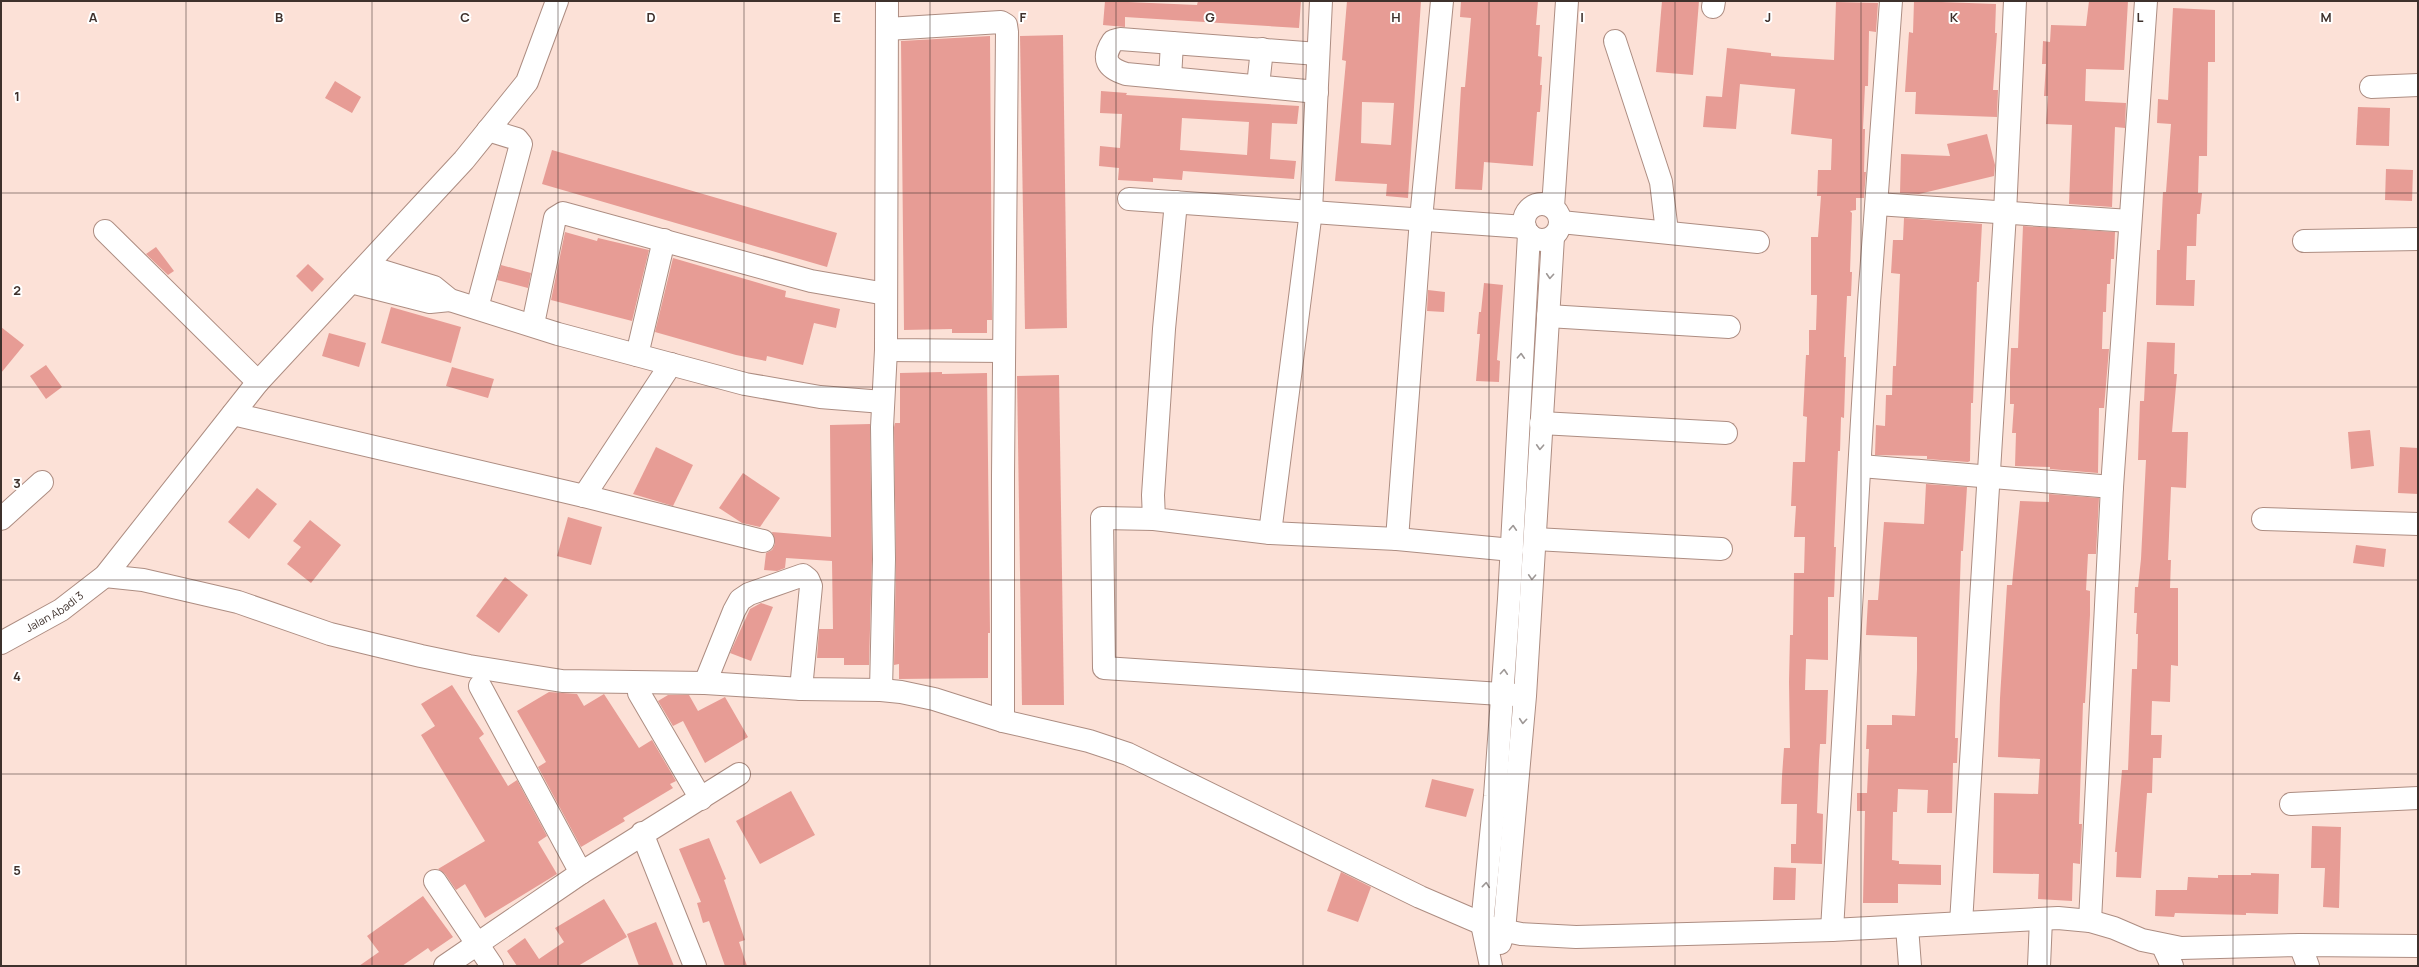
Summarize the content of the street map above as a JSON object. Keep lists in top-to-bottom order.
{
  "streets": {
    "street": ["Jalan Abadi 3"]
  },
  "grid": {
    "columns": [
      "A",
      "B",
      "C",
      "D",
      "E",
      "F",
      "G",
      "H",
      "I",
      "J",
      "K",
      "L",
      "M"
    ],
    "rows": [
      "1",
      "2",
      "3",
      "4",
      "5"
    ]
  }
}
